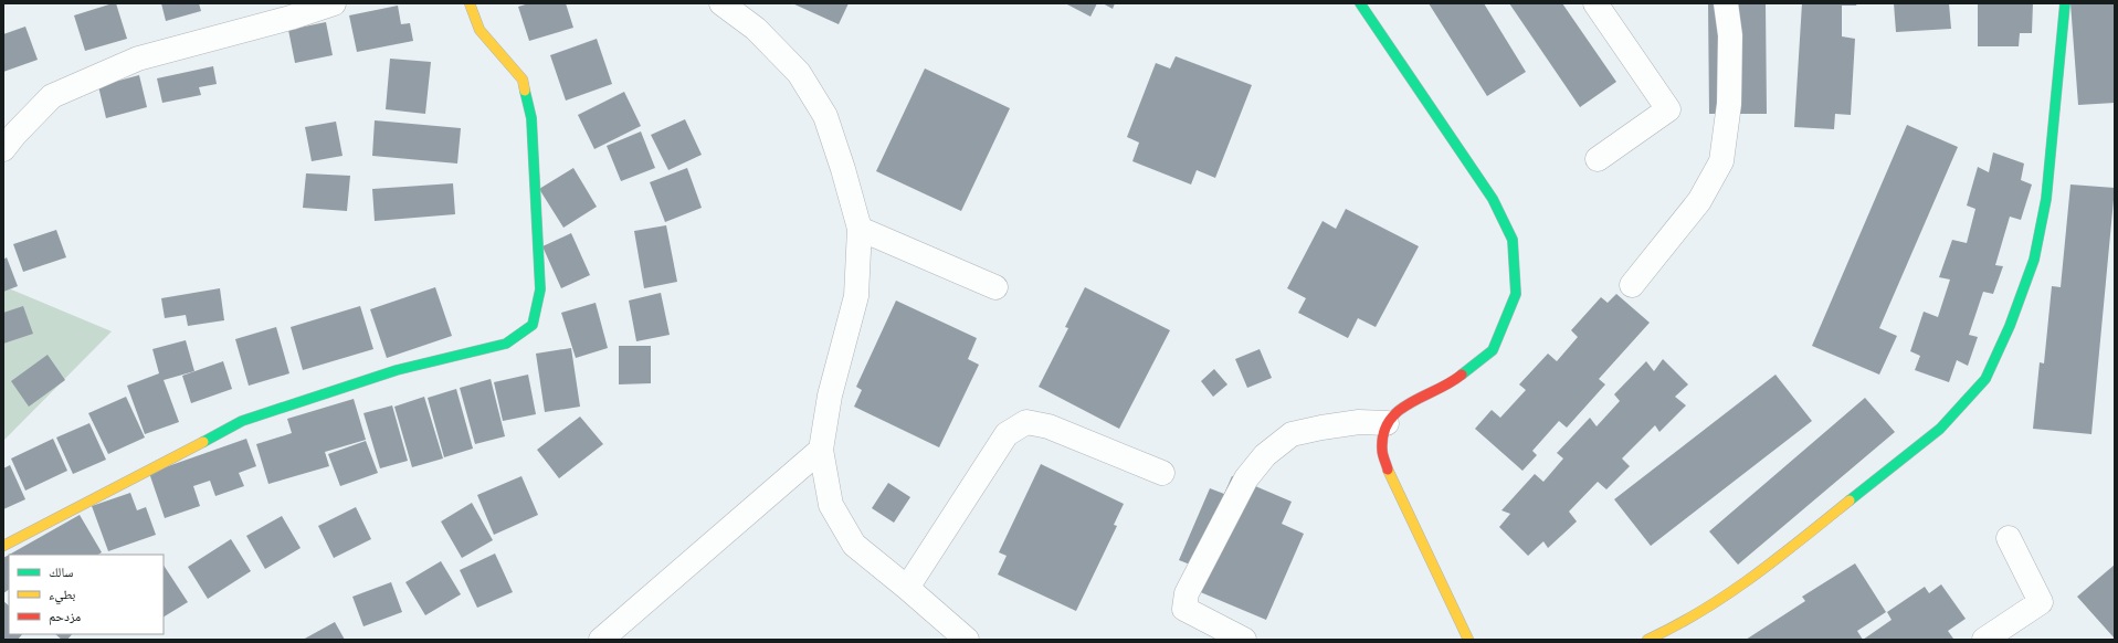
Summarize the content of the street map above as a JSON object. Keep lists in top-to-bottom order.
{
  "legend": ["سالك", "بطيء", "مزدحم"]
}
